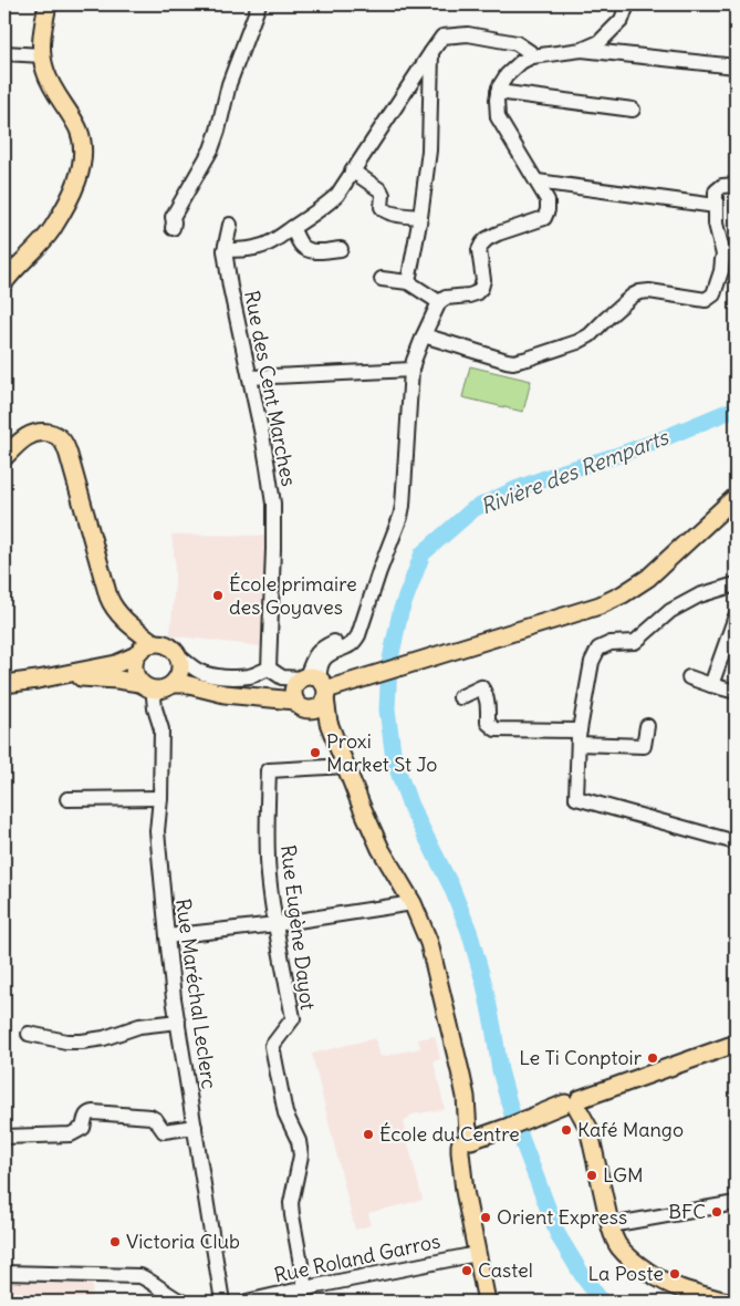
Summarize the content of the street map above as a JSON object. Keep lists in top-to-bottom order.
{
  "streets": {
    "street": [
      "Rue des Cent Marches",
      "Rue Eugène Dayot",
      "Rue Maréchal Leclerc",
      "Rue Roland Garros"
    ]
  },
  "crossings": [
    ["Rue Eugène Dayot", "Rue Roland Garros"]
  ],
  "water": ["Rivière des Remparts"],
  "places": [
    "École primaire des Goyaves",
    "Proxi Market St Jo",
    "Le Ti Conptoir",
    "Kafé Mango",
    "École du Centre",
    "LGM",
    "BFC",
    "Orient Express",
    "Victoria Club",
    "Castel",
    "La Poste"
  ]
}
